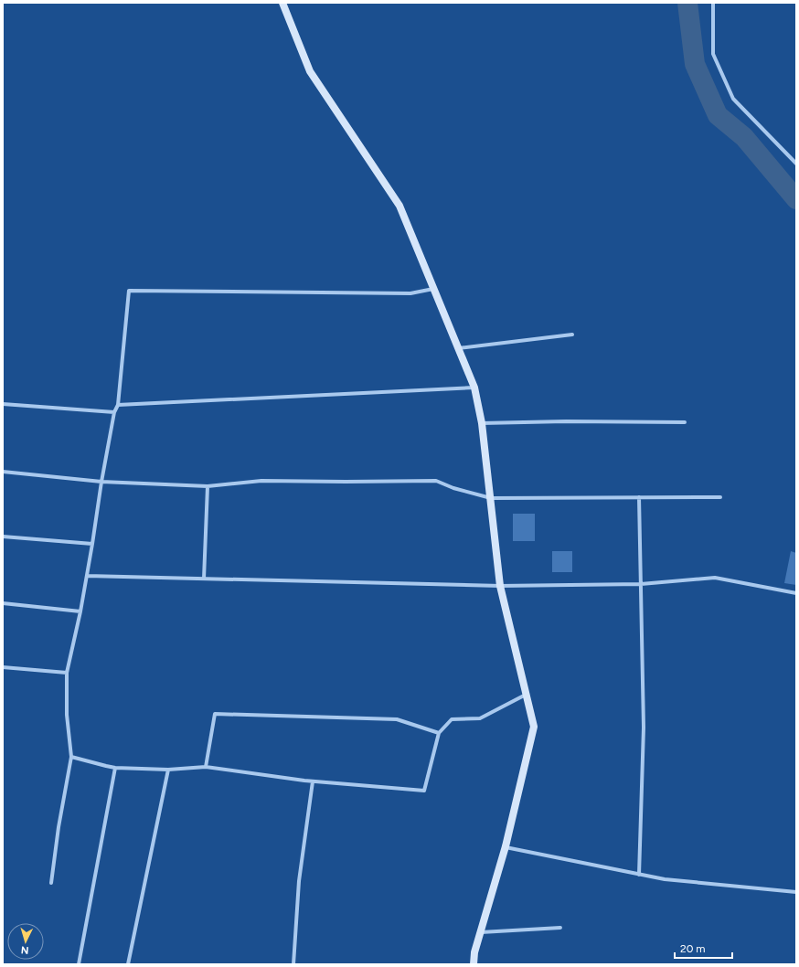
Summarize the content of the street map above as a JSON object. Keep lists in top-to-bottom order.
{
  "scale_bar": "20 m",
  "north": "bottom"
}
